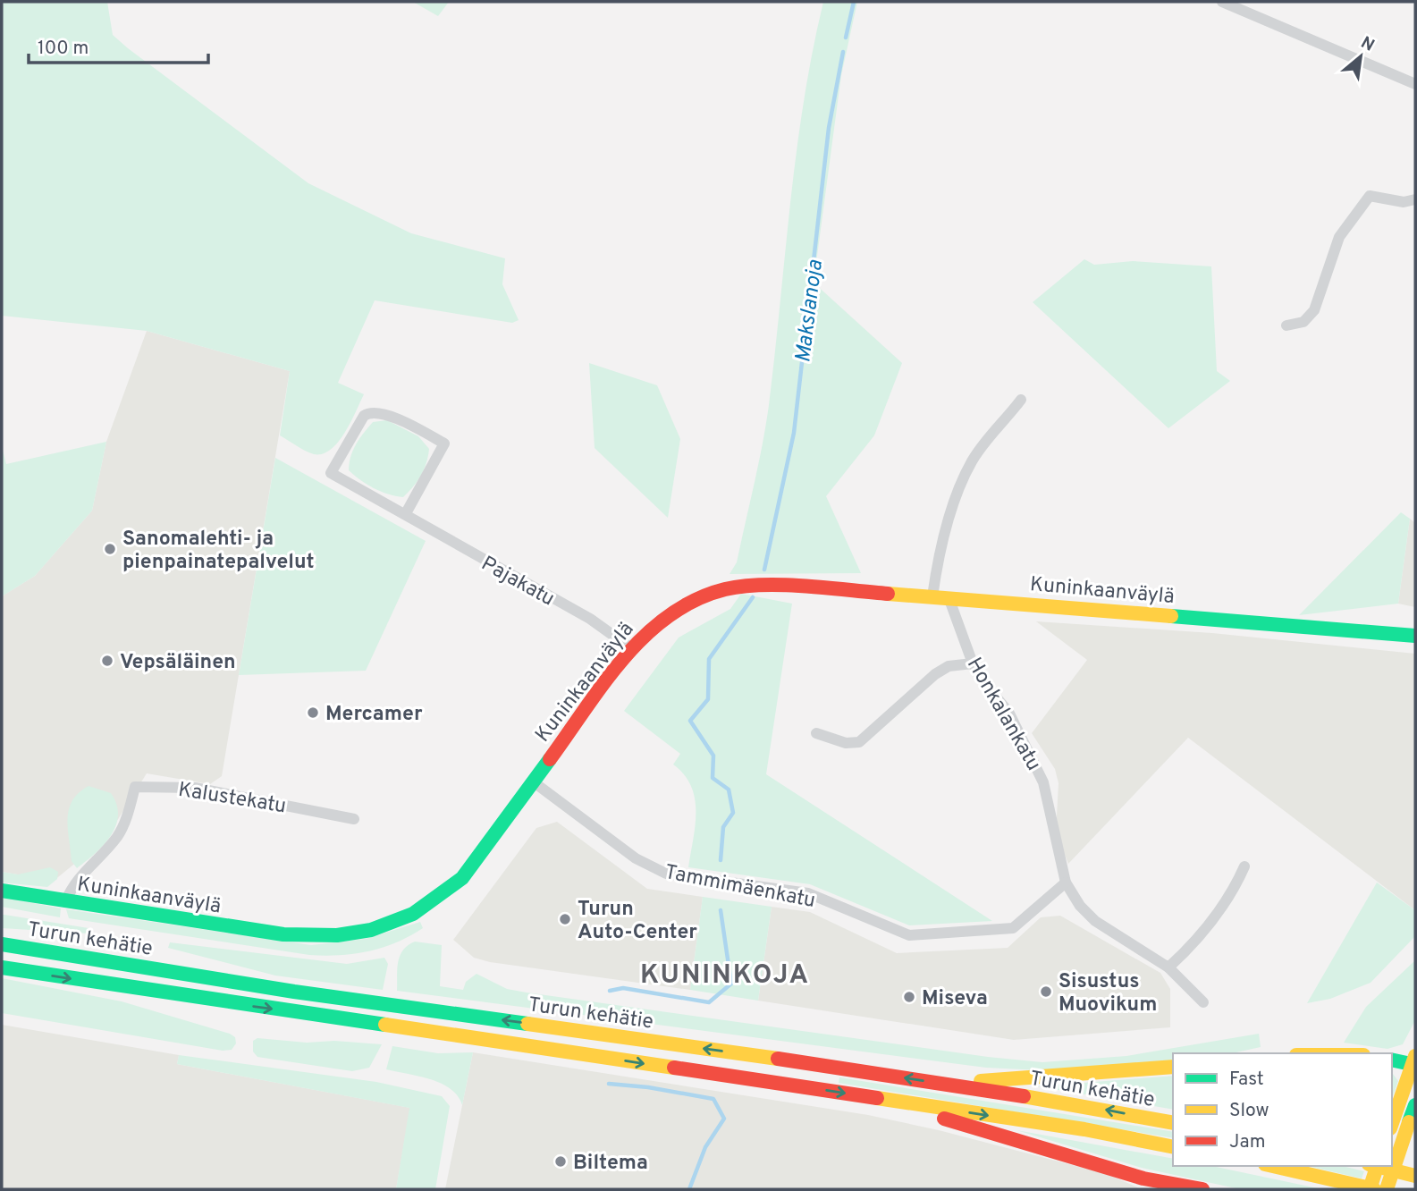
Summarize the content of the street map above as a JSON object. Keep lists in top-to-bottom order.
{
  "streets": {
    "main road": ["Kuninkaanväylä", "Turun kehätie"],
    "street": [
      "Pajakatu",
      "Honkalankatu",
      "Kalustekatu",
      "Tammimäenkatu"
    ]
  },
  "crossings": [
    ["Pajakatu", "Kuninkaanväylä"],
    ["Kuninkaanväylä", "Honkalankatu"],
    ["Kuninkaanväylä", "Kalustekatu"],
    ["Kuninkaanväylä", "Tammimäenkatu"],
    ["Honkalankatu", "Tammimäenkatu"]
  ],
  "districts": ["KUNINKOJA"],
  "water": ["Makslanoja"],
  "places": [
    "Sanomalehti- ja pienpainatepalvelut",
    "Vepsäläinen",
    "Mercamer",
    "Turun Auto-Center",
    "Sisustus Muovikum",
    "Miseva",
    "Biltema"
  ],
  "legend": ["Fast", "Slow", "Jam"],
  "scale_bar": "100 m",
  "north": "top right"
}
